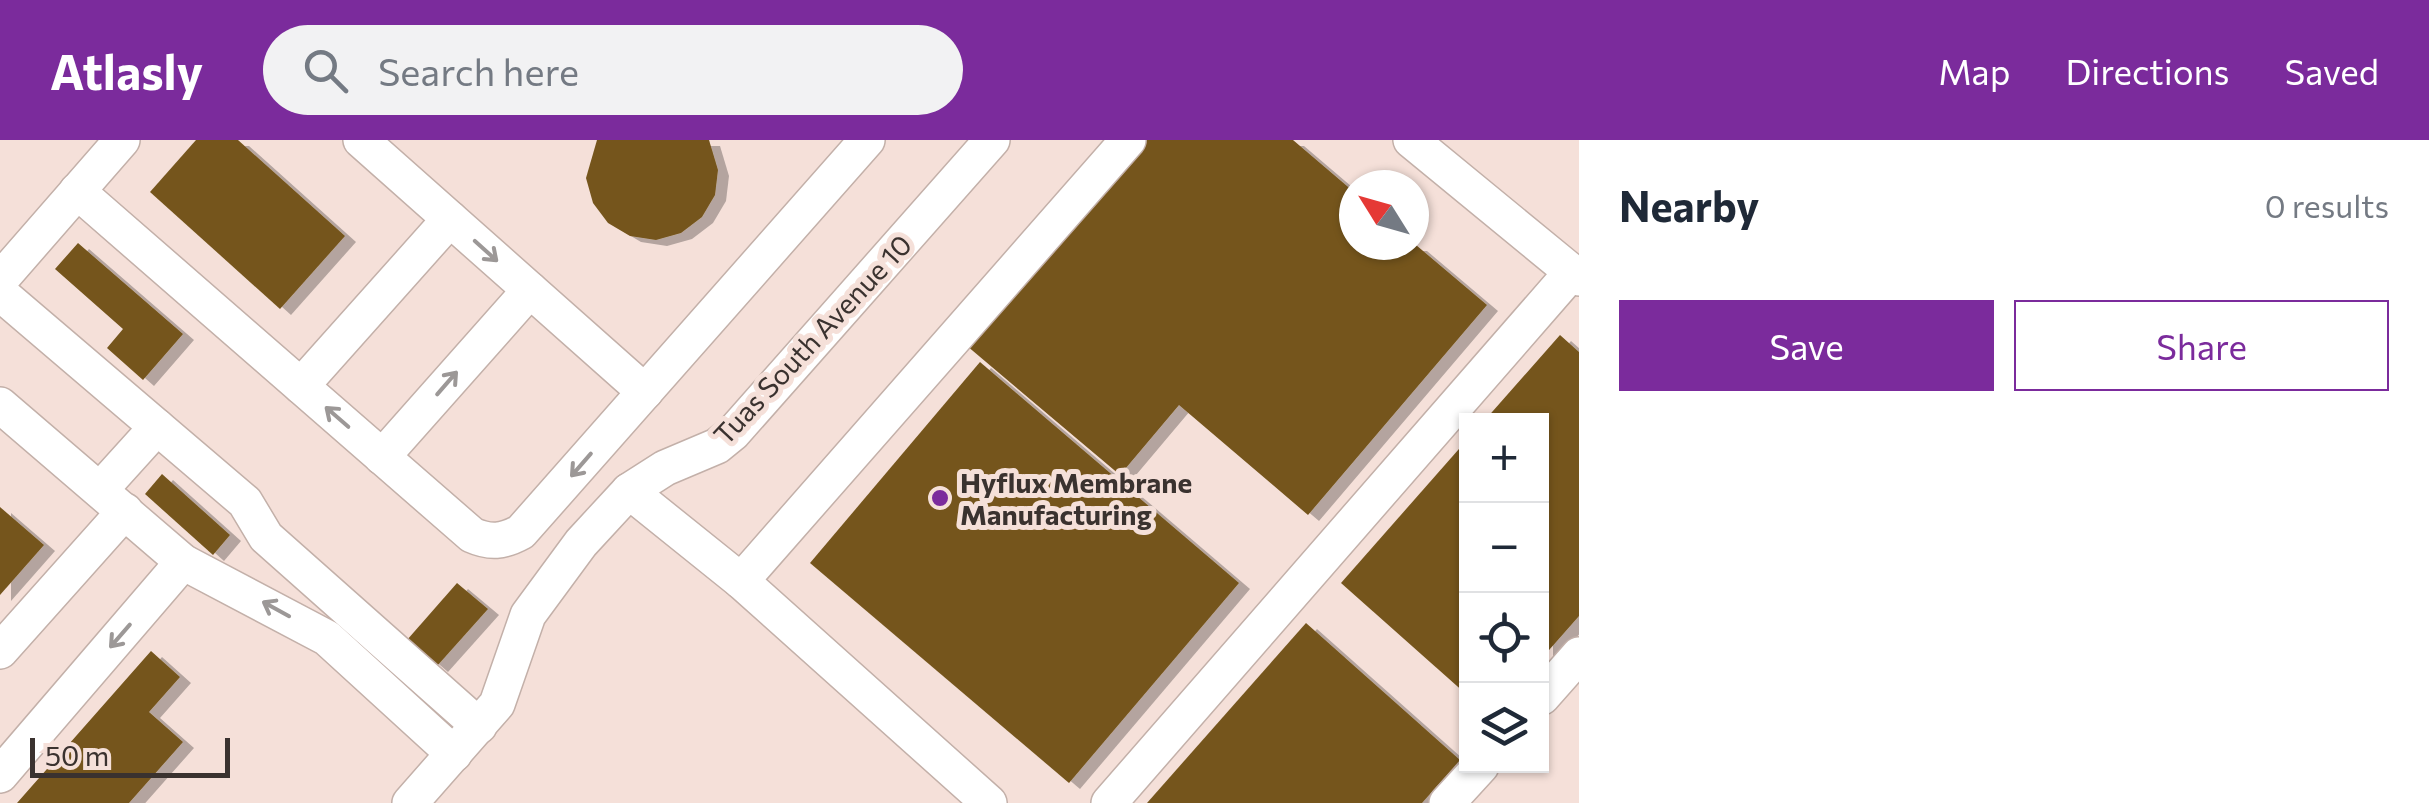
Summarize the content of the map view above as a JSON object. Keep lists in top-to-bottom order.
{
  "streets": {
    "street": ["Tuas South Avenue 10"]
  },
  "places": ["Hyflux Membrane Manufacturing"],
  "scale_bar": "50 m",
  "north": "top left",
  "page": {
    "header": "Atlasly",
    "search": "Search here",
    "nav": ["Map", "Directions", "Saved"],
    "heading": ["Nearby", "0 results"],
    "buttons": ["Save", "Share"],
    "map_buttons": ["+", "−"],
    "scale": "50 m"
  }
}
